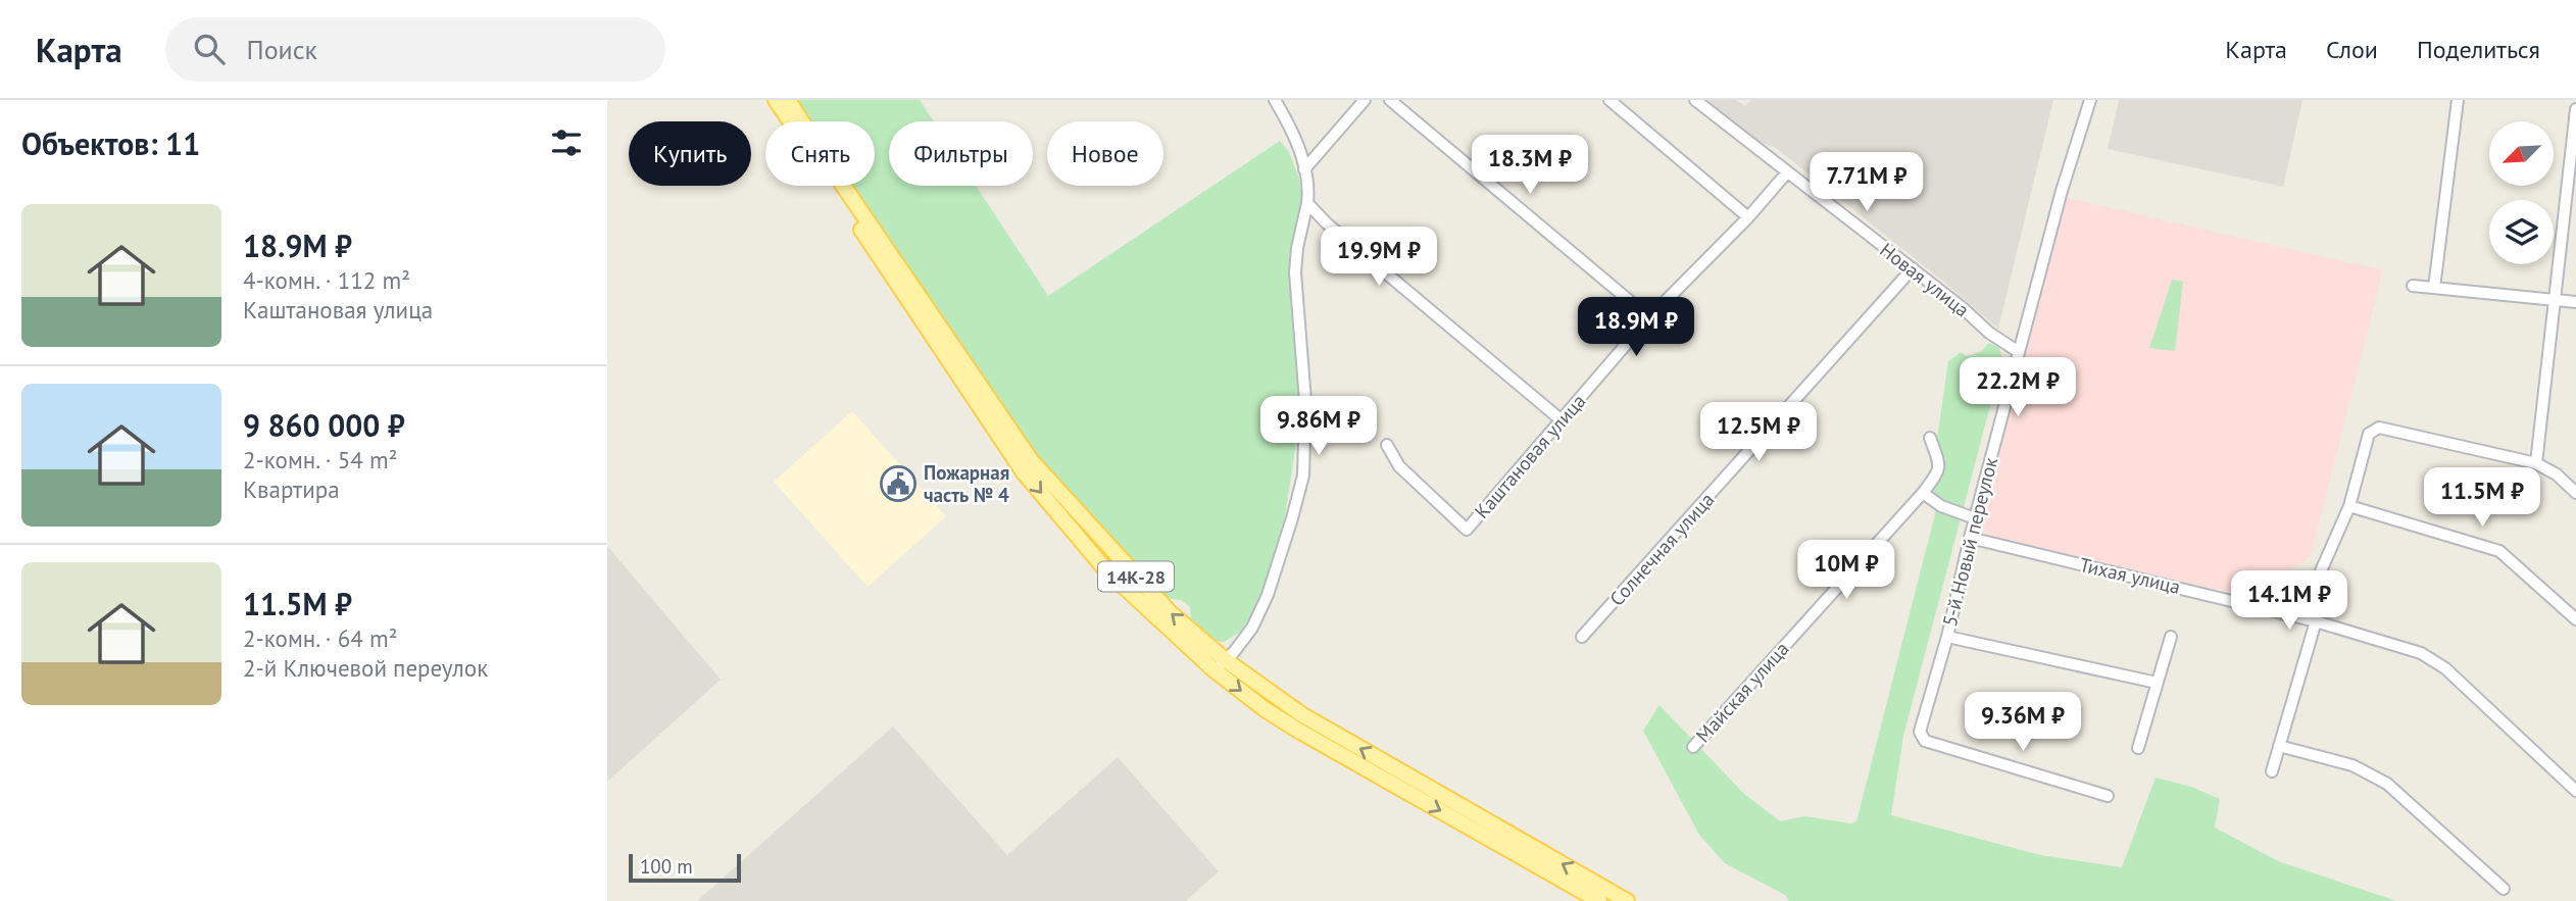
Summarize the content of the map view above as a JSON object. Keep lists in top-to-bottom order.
{
  "streets": {
    "main road": ["14К-28"],
    "street": [
      "Новая улица",
      "Каштановая улица",
      "5-й Новый переулок",
      "Солнечная улица",
      "Тихая улица",
      "Майская улица"
    ]
  },
  "crossings": [
    ["Новая улица", "Каштановая улица"],
    ["Новая улица", "5-й Новый переулок"],
    ["Новая улица", "Солнечная улица"],
    ["5-й Новый переулок", "Тихая улица"]
  ],
  "places": {
    "public building": ["Пожарная часть № 4"]
  },
  "scale_bar": "100 m",
  "north": "bottom left",
  "page": {
    "header": "Карта",
    "search": "Поиск",
    "nav": ["Карта", "Слои", "Поделиться"],
    "heading": "Объектов: 11",
    "chip": [
      "Купить",
      "Снять",
      "Фильтры",
      "Новое"
    ],
    "price": [
      "18.3M ₽",
      "7.71M ₽",
      "19.9M ₽",
      "18.9M ₽",
      "22.2M ₽",
      "9.86M ₽",
      "12.5M ₽",
      "11.5M ₽",
      "10M ₽",
      "14.1M ₽",
      "9.36M ₽"
    ],
    "list": [
      {
        "name": "18.9M ₽",
        "note": "4-комн. · 112 m² · Каштановая улица"
      },
      {
        "name": "9 860 000 ₽",
        "note": "2-комн. · 54 m² · Квартира"
      },
      {
        "name": "11.5M ₽",
        "note": "2-комн. · 64 m² · 2-й Ключевой переулок"
      }
    ],
    "scale": "100 m"
  }
}
